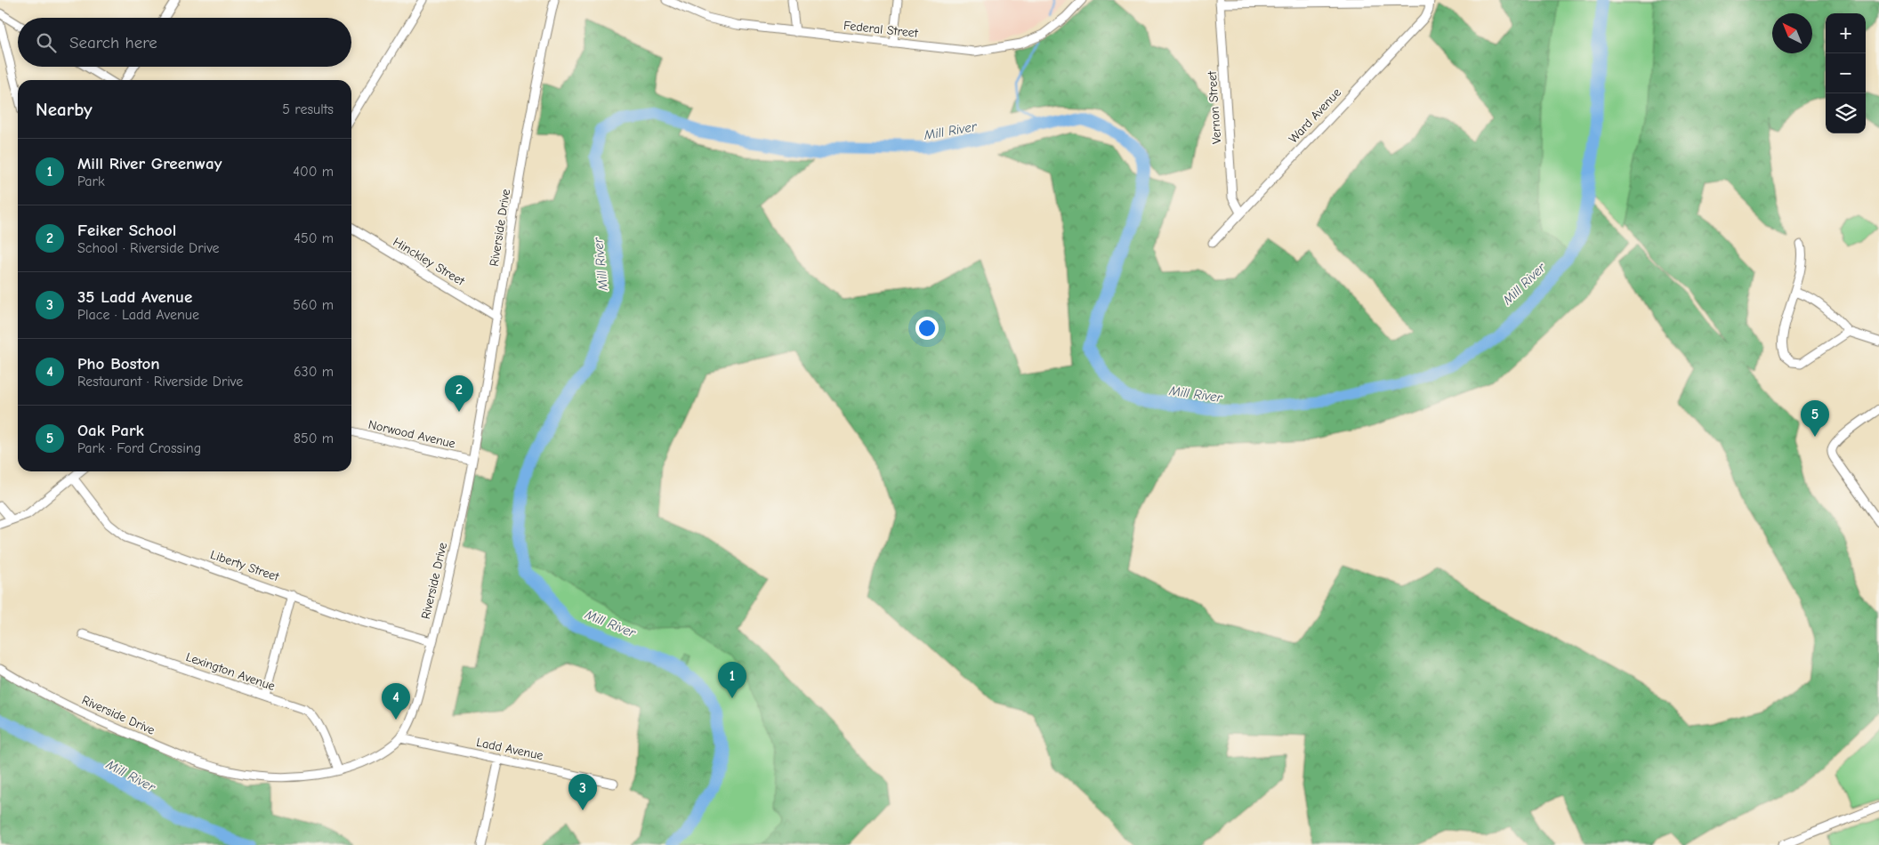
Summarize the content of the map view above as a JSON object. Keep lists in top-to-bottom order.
{
  "streets": {
    "street": [
      "Federal Street",
      "Vernon Street",
      "Ward Avenue",
      "Riverside Drive",
      "Hinckley Street",
      "Norwood Avenue",
      "Liberty Street",
      "Lexington Avenue",
      "Ladd Avenue"
    ]
  },
  "crossings": [
    ["Vernon Street", "Ward Avenue"],
    ["Riverside Drive", "Hinckley Street"],
    ["Riverside Drive", "Norwood Avenue"],
    ["Riverside Drive", "Liberty Street"],
    ["Riverside Drive", "Lexington Avenue"],
    ["Riverside Drive", "Ladd Avenue"]
  ],
  "water": ["Mill River"],
  "north": "top left",
  "page": {
    "map_buttons": ["+", "−"],
    "search": "Search here",
    "heading": ["Nearby", "5 results"],
    "list": [
      {
        "mark": "1",
        "name": "Mill River Greenway",
        "note": "Park",
        "value": "400 m"
      },
      {
        "mark": "2",
        "name": "Feiker School",
        "note": "School · Riverside Drive",
        "value": "450 m"
      },
      {
        "mark": "3",
        "name": "35 Ladd Avenue",
        "note": "Place · Ladd Avenue",
        "value": "560 m"
      },
      {
        "mark": "4",
        "name": "Pho Boston",
        "note": "Restaurant · Riverside Drive",
        "value": "630 m"
      },
      {
        "mark": "5",
        "name": "Oak Park",
        "note": "Park · Ford Crossing",
        "value": "850 m"
      }
    ],
    "pins": [
      "2",
      "5",
      "1",
      "4",
      "3"
    ]
  }
}
